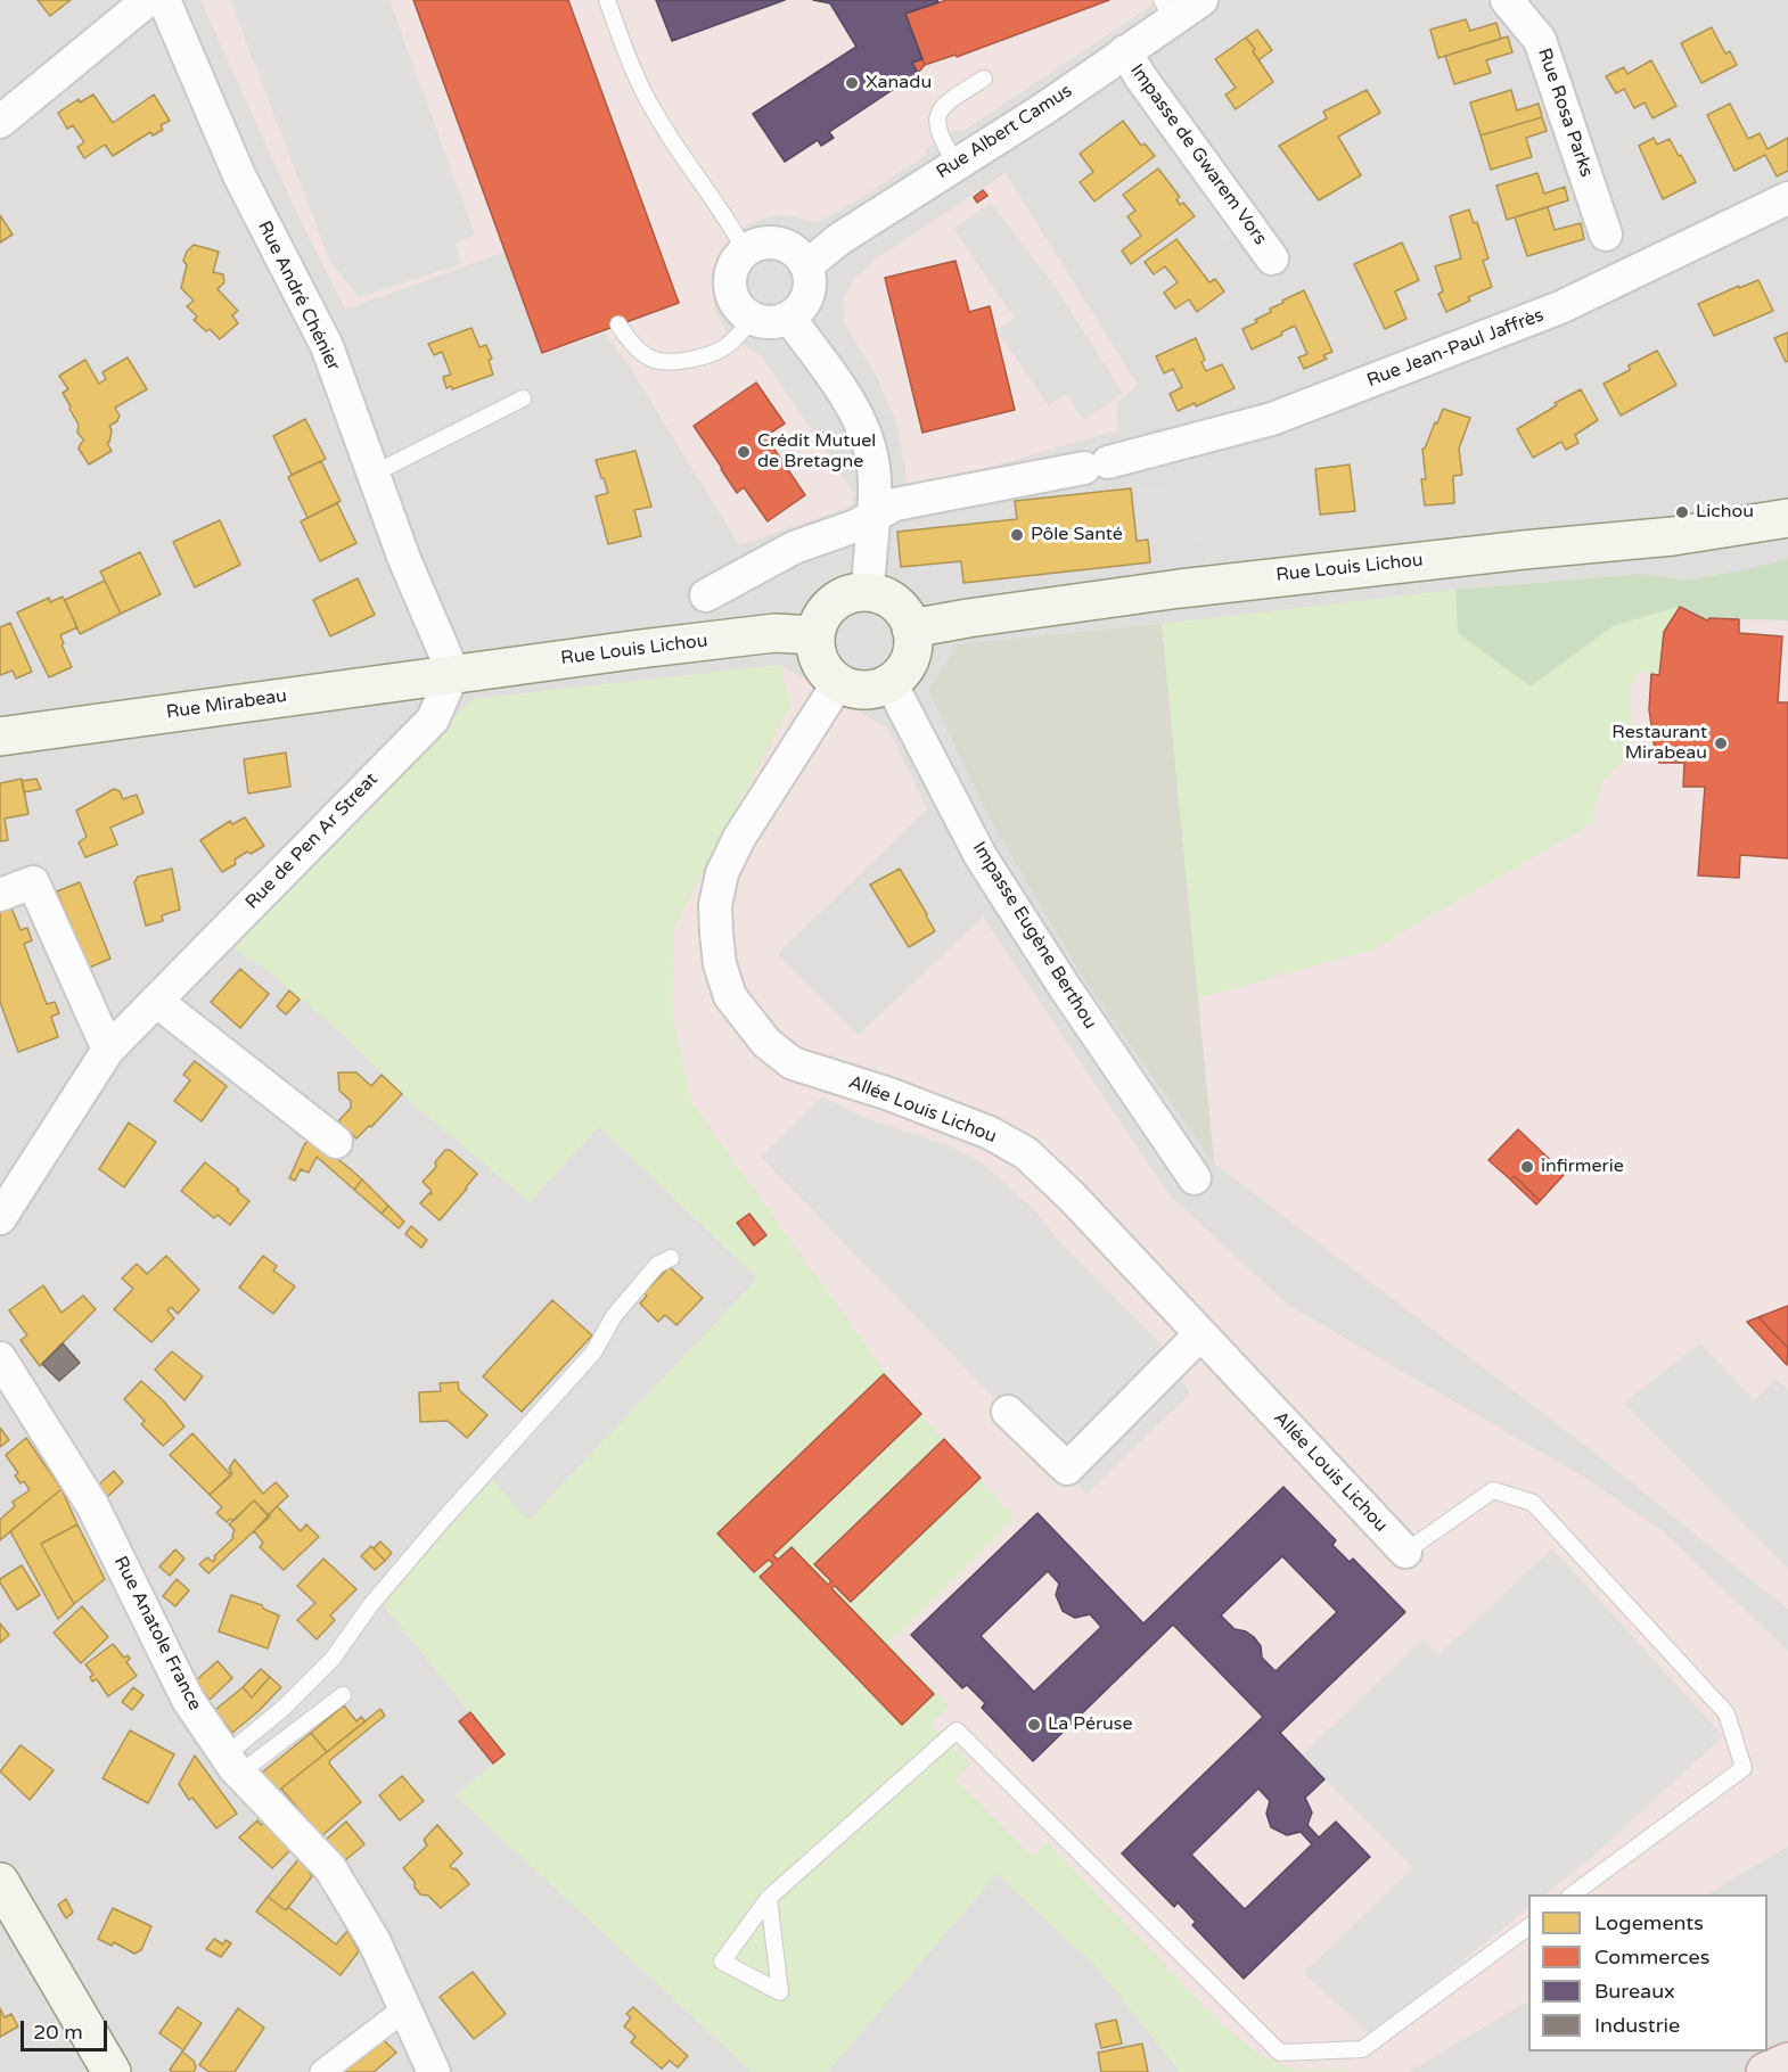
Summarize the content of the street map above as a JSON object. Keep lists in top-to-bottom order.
{
  "streets": {
    "main road": ["Rue Louis Lichou", "Rue Mirabeau"],
    "street": [
      "Rue Rosa Parks",
      "Rue Albert Camus",
      "Impasse de Gwarem Vors",
      "Rue André Chénier",
      "Rue Jean-Paul Jaffrès",
      "Rue de Pen Ar Streat",
      "Impasse Eugène Berthou",
      "Allée Louis Lichou",
      "Rue Anatole France"
    ]
  },
  "crossings": [
    ["Rue Albert Camus", "Impasse de Gwarem Vors"],
    ["Rue André Chénier", "Rue Louis Lichou"],
    ["Rue André Chénier", "Rue Mirabeau"],
    ["Rue André Chénier", "Rue de Pen Ar Streat"],
    ["Rue Louis Lichou", "Rue Mirabeau"],
    ["Rue Louis Lichou", "Rue de Pen Ar Streat"],
    ["Rue Louis Lichou", "Impasse Eugène Berthou"],
    ["Rue Louis Lichou", "Allée Louis Lichou"],
    ["Rue Mirabeau", "Rue de Pen Ar Streat"],
    ["Impasse Eugène Berthou", "Allée Louis Lichou"]
  ],
  "places": [
    "Xanadu",
    "Crédit Mutuel de Bretagne",
    "Lichou",
    "Pôle Santé",
    "Restaurant Mirabeau",
    "infirmerie",
    "La Péruse"
  ],
  "legend": [
    "Logements",
    "Commerces",
    "Bureaux",
    "Industrie"
  ],
  "scale_bar": "20 m"
}
